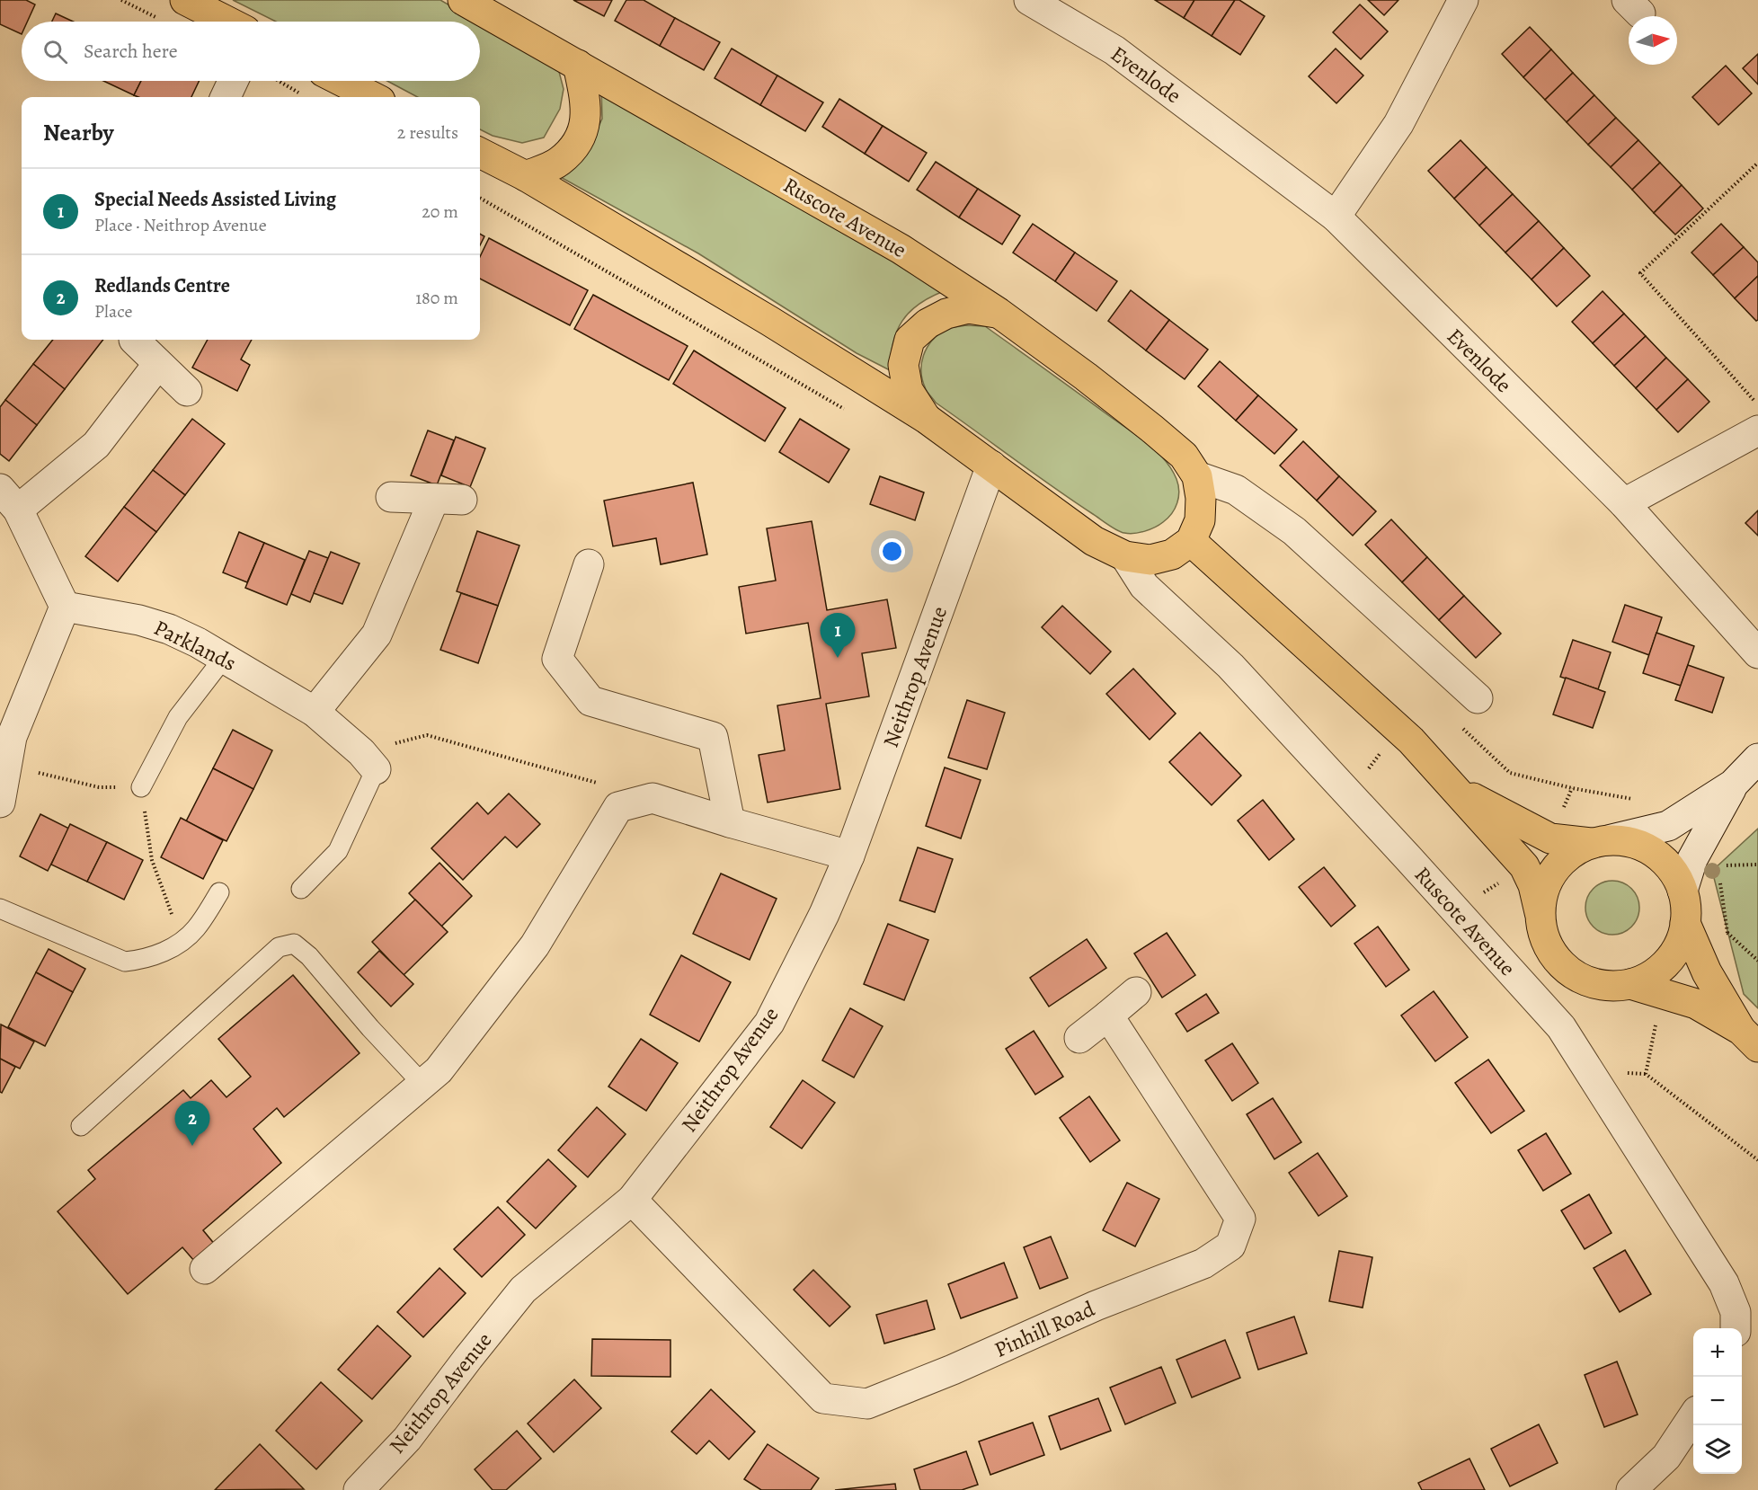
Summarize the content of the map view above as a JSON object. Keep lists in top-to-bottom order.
{
  "streets": {
    "main road": ["Ruscote Avenue"],
    "street": [
      "Evenlode",
      "Parklands",
      "Neithrop Avenue",
      "Pinhill Road"
    ]
  },
  "crossings": [
    ["Ruscote Avenue", "Neithrop Avenue"],
    ["Neithrop Avenue", "Pinhill Road"]
  ],
  "north": "right",
  "page": {
    "search": "Search here",
    "heading": ["Nearby", "2 results"],
    "list": [
      {
        "mark": "1",
        "name": "Special Needs Assisted Living",
        "note": "Place · Neithrop Avenue",
        "value": "20 m"
      },
      {
        "mark": "2",
        "name": "Redlands Centre",
        "note": "Place",
        "value": "180 m"
      }
    ],
    "pins": ["1", "2"],
    "map_buttons": ["+", "−"]
  }
}
